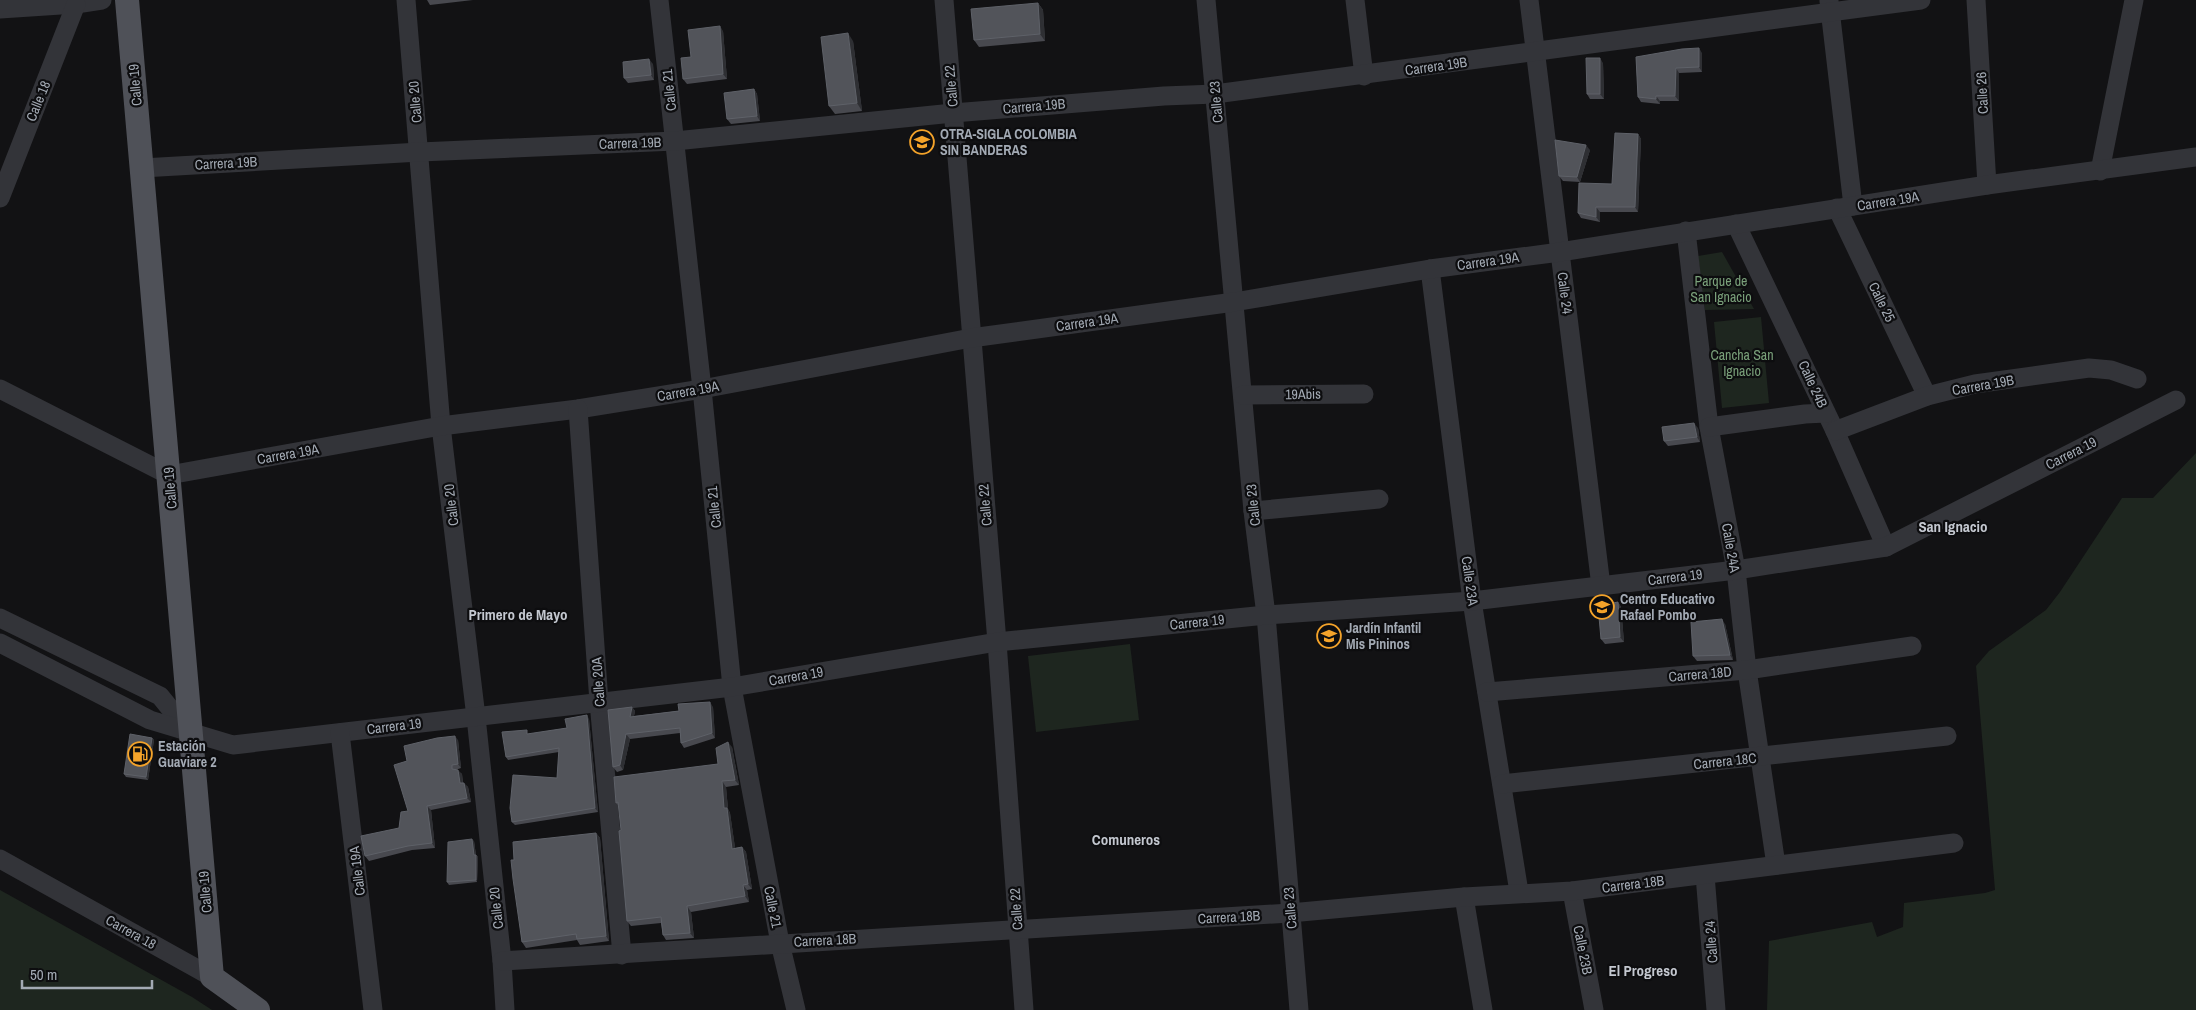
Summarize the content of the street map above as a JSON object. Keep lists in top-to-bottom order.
{
  "streets": {
    "main road": ["Calle 19", "Carrera 18"],
    "street": [
      "Carrera 19B",
      "Calle 22",
      "Calle 21",
      "Calle 26",
      "Calle 18",
      "Calle 20",
      "Calle 23",
      "Carrera 19A",
      "Calle 24",
      "Calle 25",
      "Calle 24B",
      "19Abis",
      "Carrera 19",
      "Calle 24A",
      "Calle 23A",
      "Carrera 18D",
      "Calle 20A",
      "Carrera 18C",
      "Calle 19A",
      "Carrera 18B",
      "Calle 23B"
    ]
  },
  "crossings": [
    ["Carrera 19B", "Calle 19"],
    ["Carrera 19B", "Calle 22"],
    ["Carrera 19B", "Calle 21"],
    ["Carrera 19B", "Calle 20"],
    ["Carrera 19B", "Calle 23"],
    ["Carrera 19B", "Calle 24"],
    ["Carrera 19B", "Calle 25"],
    ["Carrera 19B", "Calle 24B"],
    ["Calle 19", "Carrera 19A"],
    ["Calle 19", "Carrera 19"],
    ["Calle 19", "Carrera 18"],
    ["Calle 22", "Carrera 19A"],
    ["Calle 22", "Carrera 19"],
    ["Calle 22", "Carrera 18B"],
    ["Calle 21", "Carrera 19A"],
    ["Calle 21", "Carrera 19"],
    ["Calle 21", "Carrera 18B"],
    ["Calle 26", "Carrera 19A"],
    ["Calle 20", "Carrera 19A"],
    ["Calle 20", "Carrera 19"],
    ["Calle 20", "Carrera 18B"],
    ["Calle 23", "Carrera 19A"],
    ["Calle 23", "19Abis"],
    ["Calle 23", "Carrera 19"],
    ["Calle 23", "Carrera 18B"],
    ["Carrera 19A", "Calle 24"],
    ["Carrera 19A", "Calle 25"],
    ["Carrera 19A", "Calle 24B"],
    ["Carrera 19A", "Calle 24A"],
    ["Carrera 19A", "Calle 23A"],
    ["Carrera 19A", "Calle 20A"],
    ["Calle 24", "Carrera 19"],
    ["Calle 24", "Carrera 18B"],
    ["Calle 24B", "Carrera 19"],
    ["Carrera 19", "Calle 24A"],
    ["Carrera 19", "Calle 23A"],
    ["Carrera 19", "Calle 20A"],
    ["Carrera 19", "Calle 19A"],
    ["Calle 24A", "Carrera 18D"],
    ["Calle 24A", "Carrera 18C"],
    ["Calle 24A", "Carrera 18B"],
    ["Calle 23A", "Carrera 18D"],
    ["Calle 23A", "Carrera 18C"],
    ["Calle 23A", "Carrera 18B"],
    ["Calle 20A", "Carrera 18B"],
    ["Carrera 18B", "Calle 23B"]
  ],
  "districts": [
    "San Ignacio",
    "Primero de Mayo",
    "Comuneros",
    "El Progreso"
  ],
  "parks": ["Parque de San Ignacio", "Cancha San Ignacio"],
  "places": {
    "school or university": ["OTRA-SIGLA COLOMBIA SIN BANDERAS", "Centro Educativo Rafael Pombo", "Jardín Infantil Mis Pininos"],
    "fuel station": ["Estación Guaviare 2"]
  },
  "scale_bar": "50 m"
}
